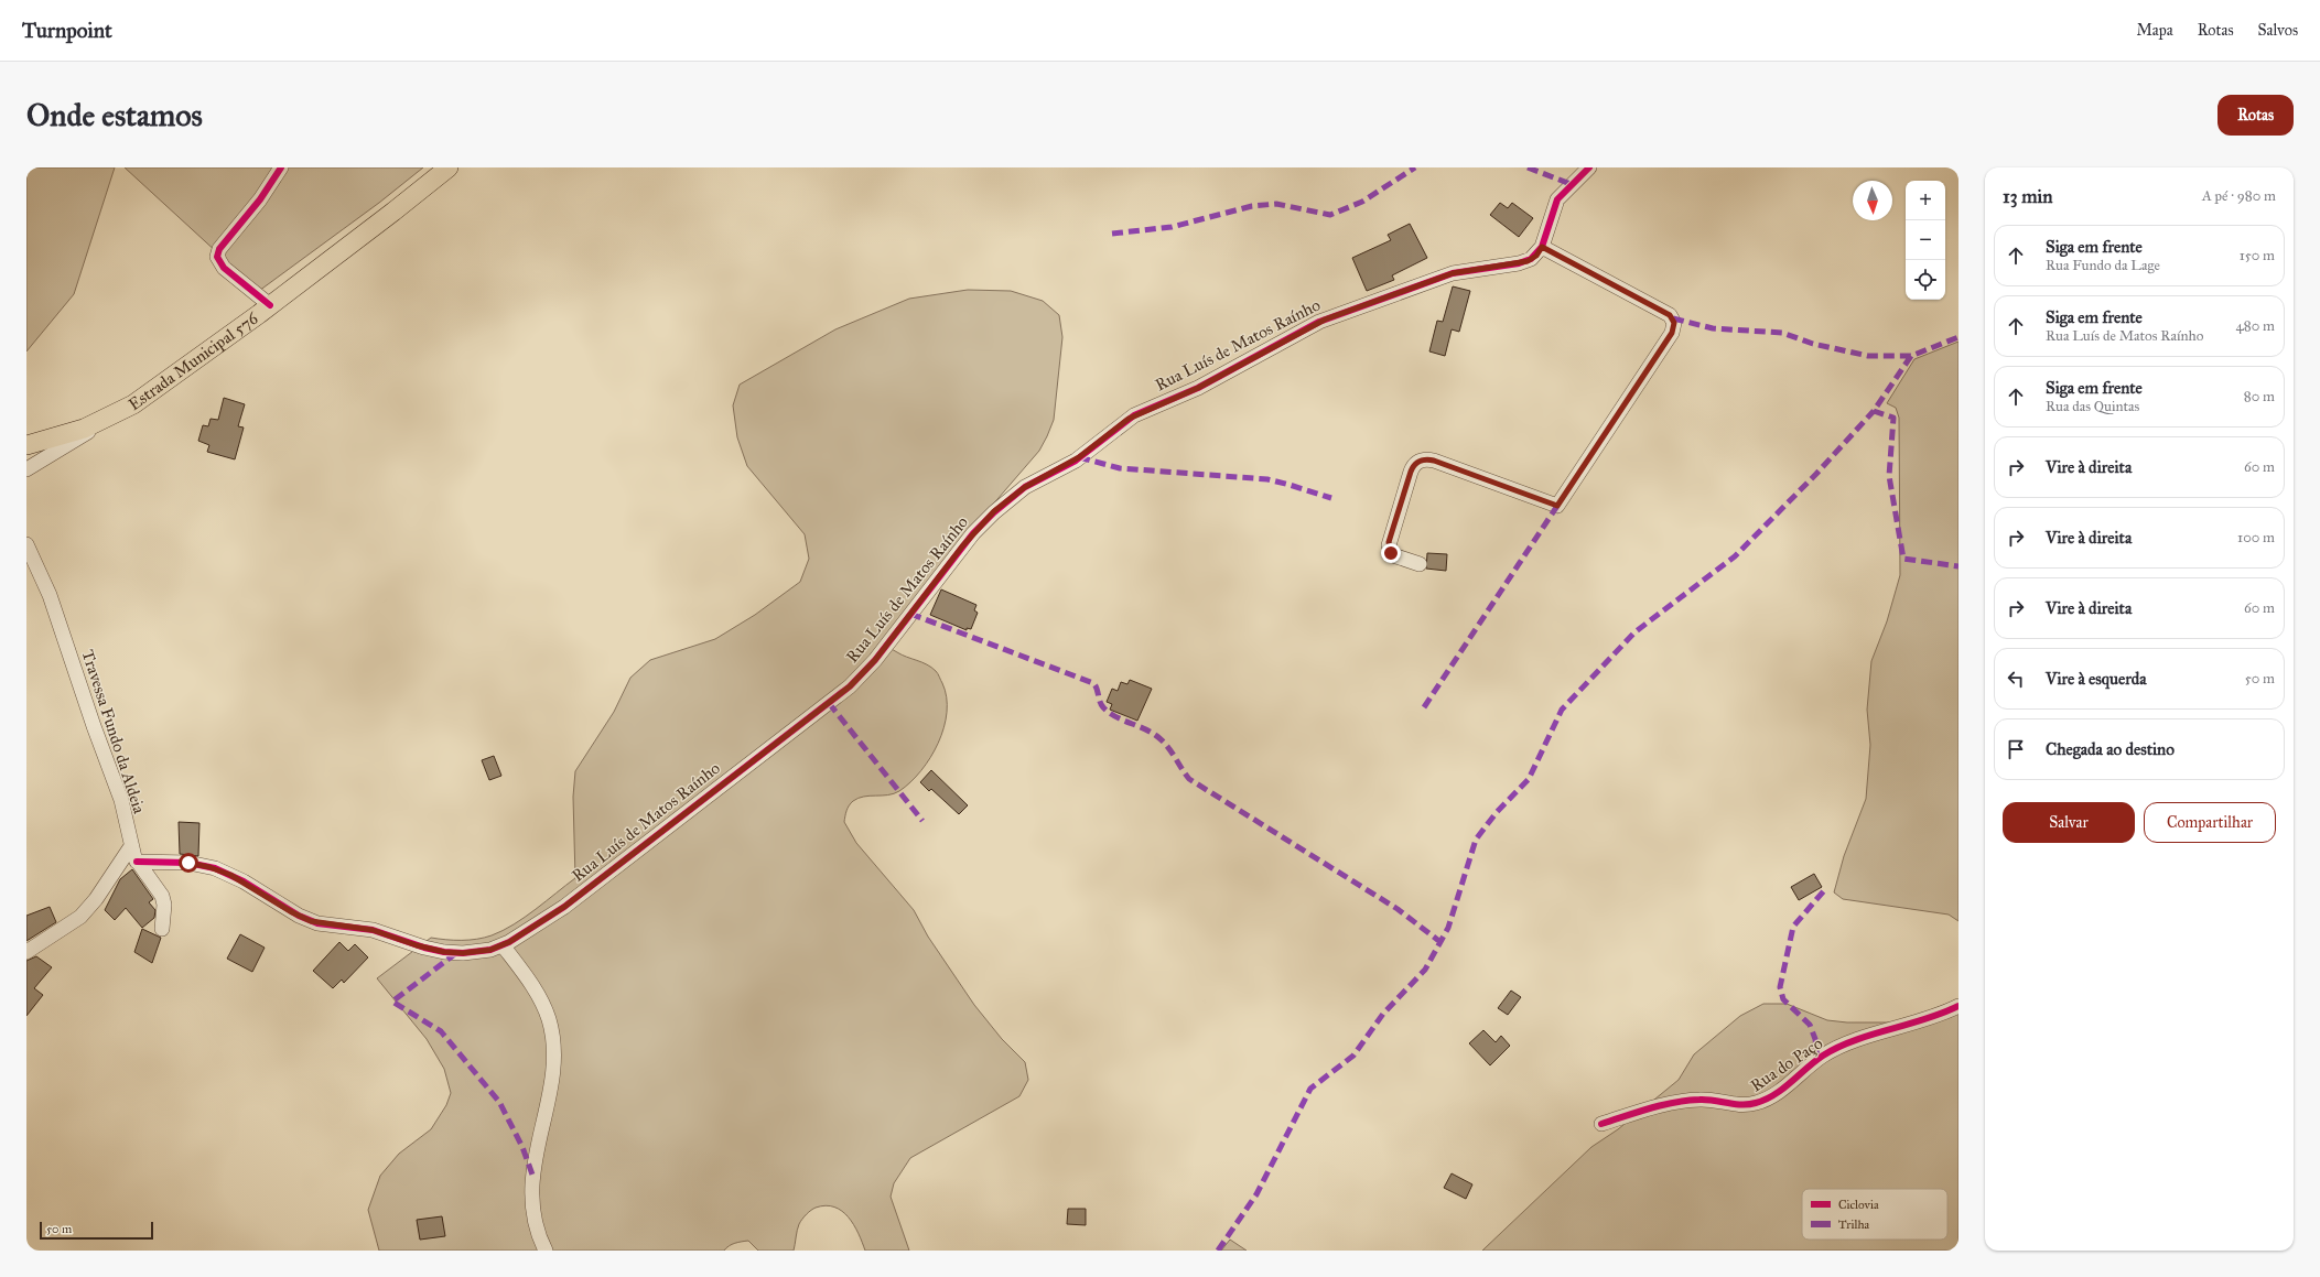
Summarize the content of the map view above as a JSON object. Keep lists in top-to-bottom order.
{
  "streets": {
    "main road": ["Estrada Municipal 576"],
    "street": ["Rua Luís de Matos Raínho", "Travessa Fundo da Aldeia", "Rua do Paço"]
  },
  "legend": ["Ciclovia", "Trilha"],
  "scale_bar": "50 m",
  "north": "bottom",
  "page": {
    "header": "Turnpoint",
    "nav": ["Mapa", "Rotas", "Salvos"],
    "buttons": [
      "Rotas",
      ["Salvar", "Compartilhar"]
    ],
    "title": "Onde estamos",
    "heading": ["13 min", "A pé · 980 m"],
    "map_buttons": ["+", "−"],
    "list": [
      ["Siga em frente", "Rua Fundo da Lage", "150 m"],
      ["Siga em frente", "Rua Luís de Matos Raínho", "480 m"],
      ["Siga em frente", "Rua das Quintas", "80 m"],
      ["Vire à direita", "60 m"],
      ["Vire à direita", "100 m"],
      ["Vire à direita", "60 m"],
      ["Vire à esquerda", "50 m"],
      "Chegada ao destino"
    ],
    "scale": "50 m"
  }
}
